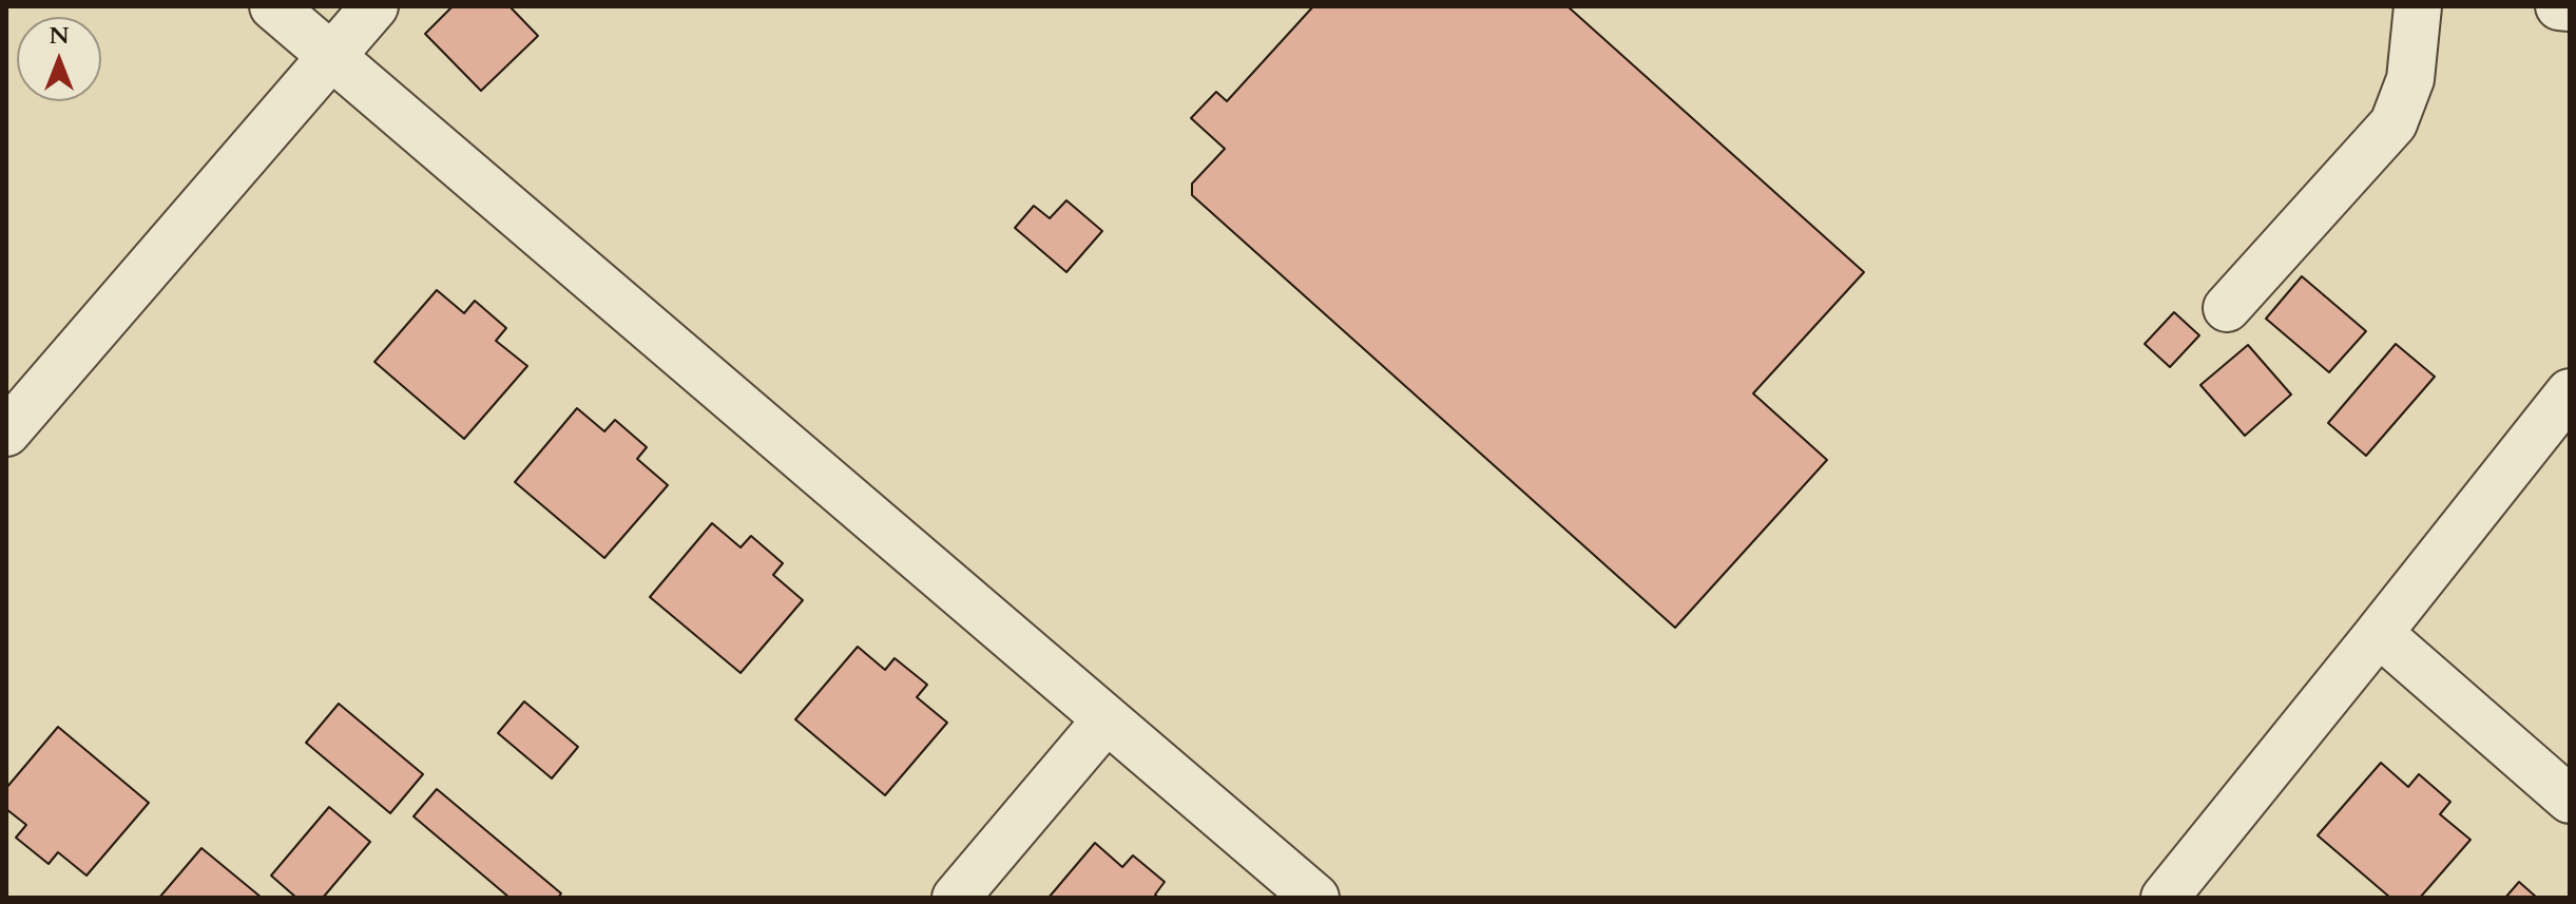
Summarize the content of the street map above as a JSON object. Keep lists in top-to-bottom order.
{
  "north": "top"
}
